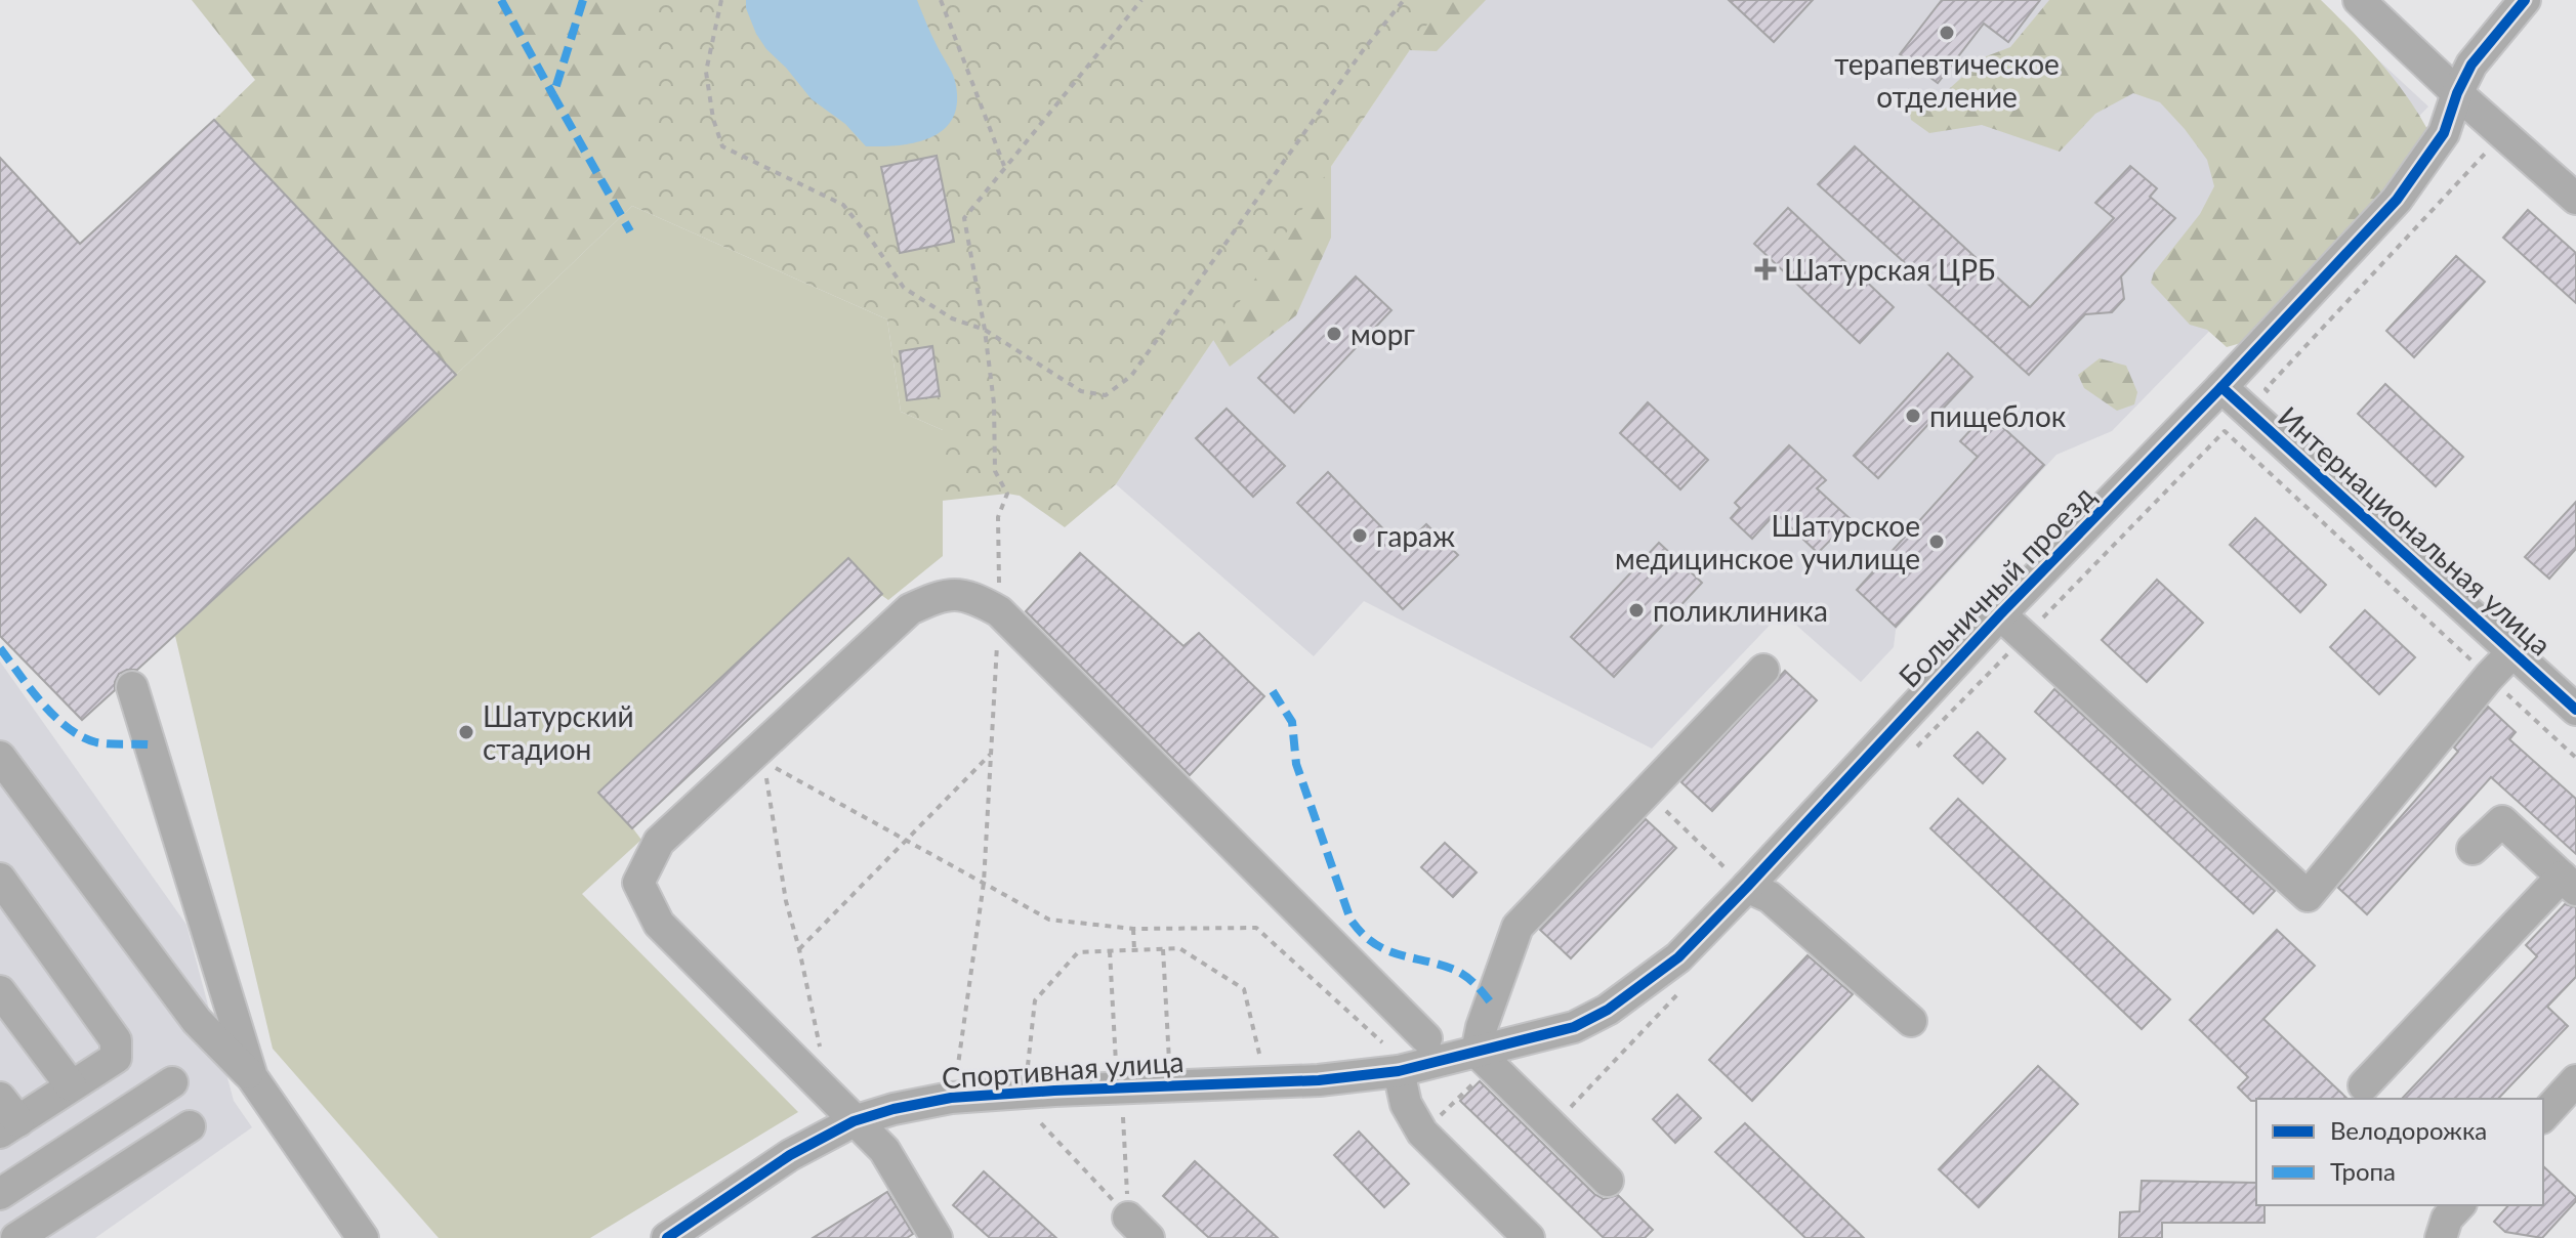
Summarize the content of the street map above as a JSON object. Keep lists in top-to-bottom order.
{
  "streets": {
    "street": ["Интернациональная улица", "Больничный проезд", "Спортивная улица"]
  },
  "crossings": [
    ["Интернациональная улица", "Больничный проезд"],
    ["Больничный проезд", "Спортивная улица"]
  ],
  "places": {
    "other": [
      "терапевтическое отделение",
      "морг",
      "пищеблок",
      "гараж",
      "Шатурское медицинское училище",
      "поликлиника",
      "Шатурский стадион"
    ],
    "health": ["Шатурская ЦРБ"]
  },
  "legend": ["Велодорожка", "Тропа"]
}
